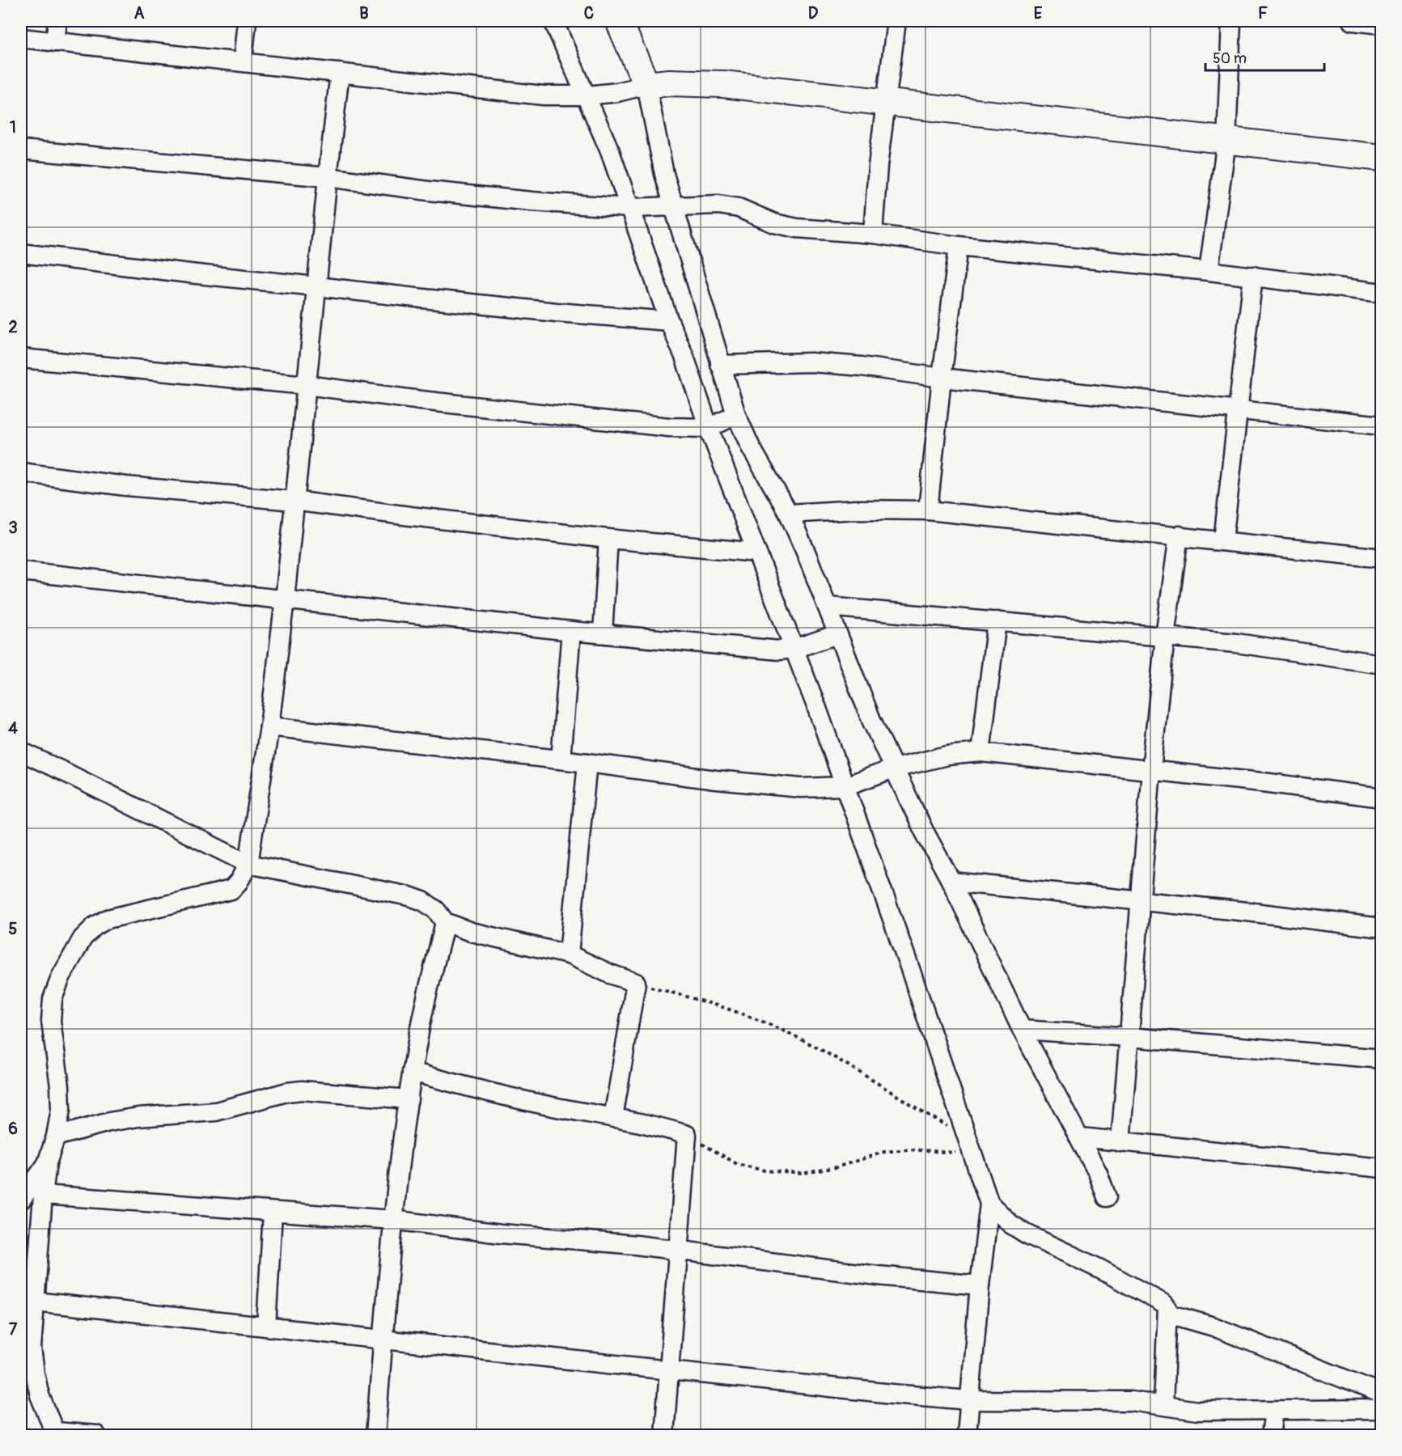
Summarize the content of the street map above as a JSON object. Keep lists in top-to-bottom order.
{
  "scale_bar": "50 m",
  "grid": {
    "columns": [
      "A",
      "B",
      "C",
      "D",
      "E",
      "F"
    ],
    "rows": [
      "1",
      "2",
      "3",
      "4",
      "5",
      "6",
      "7"
    ]
  }
}
